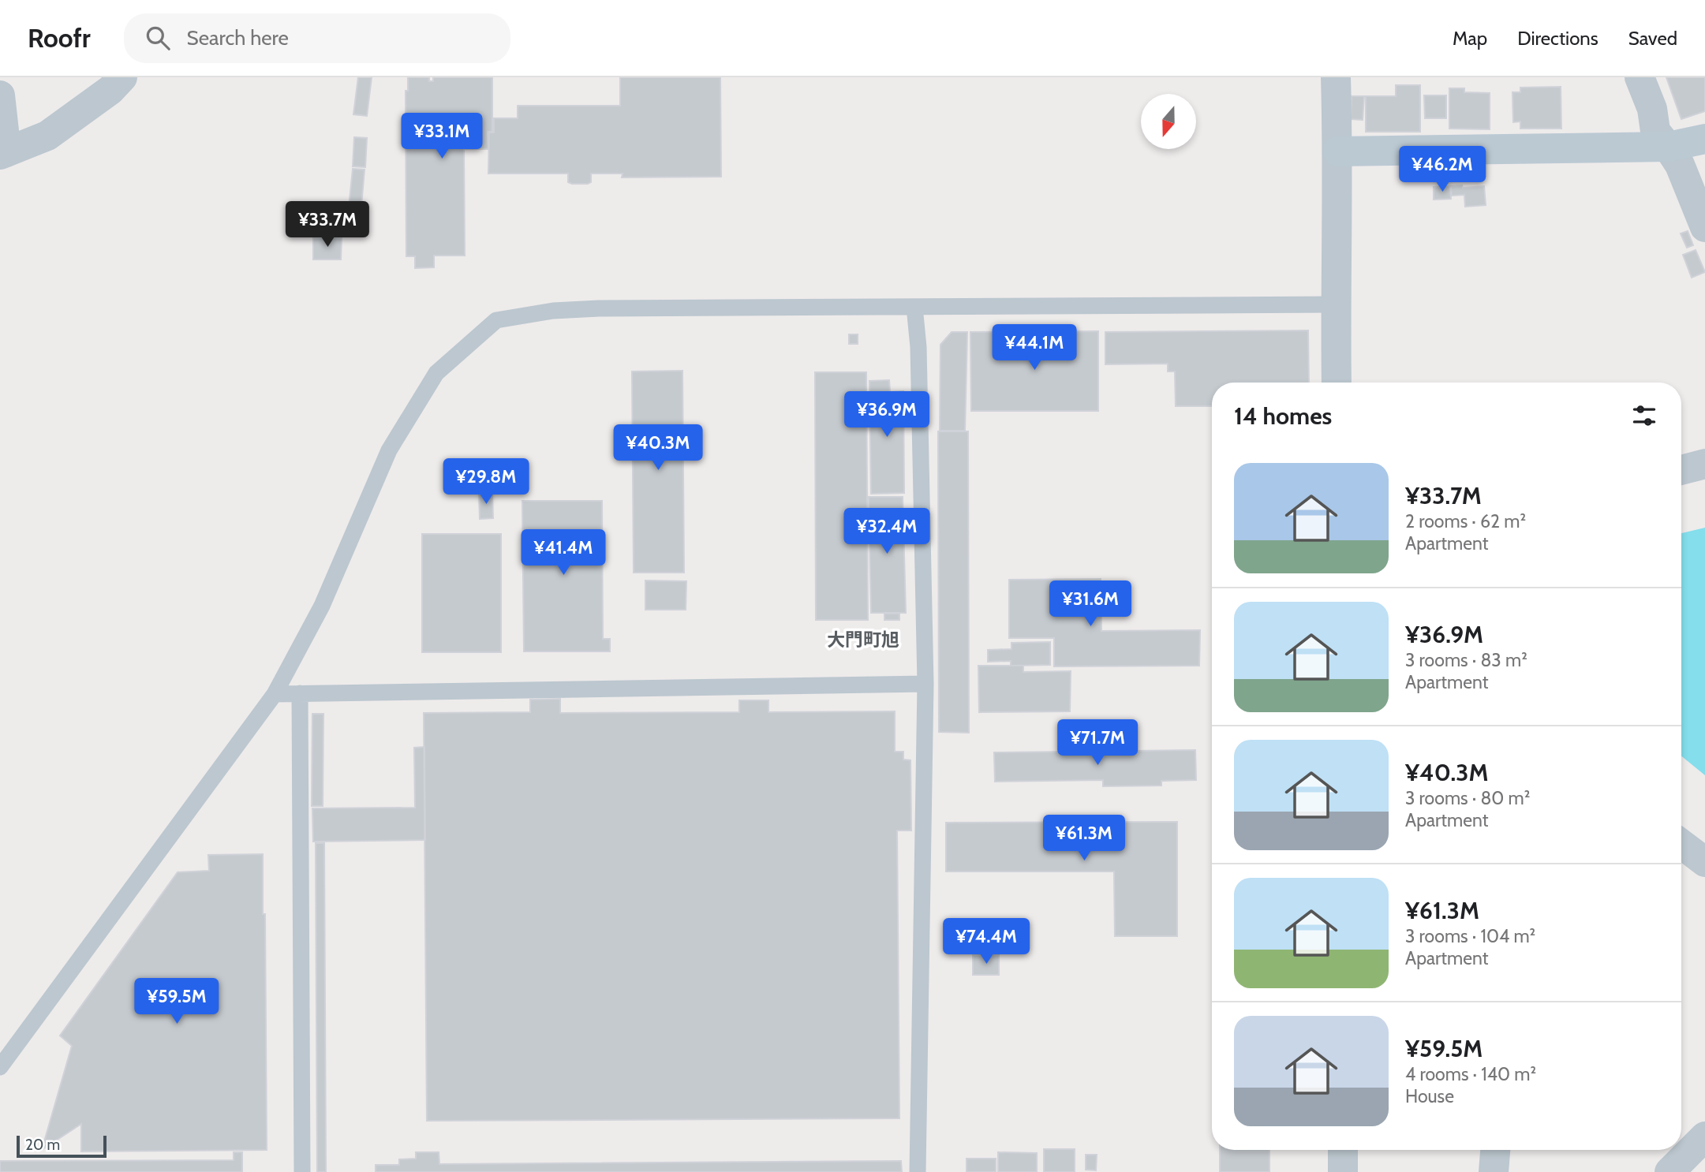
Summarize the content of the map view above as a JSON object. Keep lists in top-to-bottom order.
{
  "districts": ["大門町旭"],
  "scale_bar": "20 m",
  "north": "bottom",
  "page": {
    "header": "Roofr",
    "search": "Search here",
    "nav": ["Map", "Directions", "Saved"],
    "price": [
      "¥33.1M",
      "¥46.2M",
      "¥33.7M",
      "¥44.1M",
      "¥36.9M",
      "¥40.3M",
      "¥29.8M",
      "¥32.4M",
      "¥41.4M",
      "¥31.6M",
      "¥71.7M",
      "¥61.3M",
      "¥74.4M",
      "¥59.5M"
    ],
    "heading": "14 homes",
    "list": [
      {
        "name": "¥33.7M",
        "note": "2 rooms · 62 m² · Apartment"
      },
      {
        "name": "¥36.9M",
        "note": "3 rooms · 83 m² · Apartment"
      },
      {
        "name": "¥40.3M",
        "note": "3 rooms · 80 m² · Apartment"
      },
      {
        "name": "¥61.3M",
        "note": "3 rooms · 104 m² · Apartment"
      },
      {
        "name": "¥59.5M",
        "note": "4 rooms · 140 m² · House"
      }
    ],
    "scale": "20 m"
  }
}
